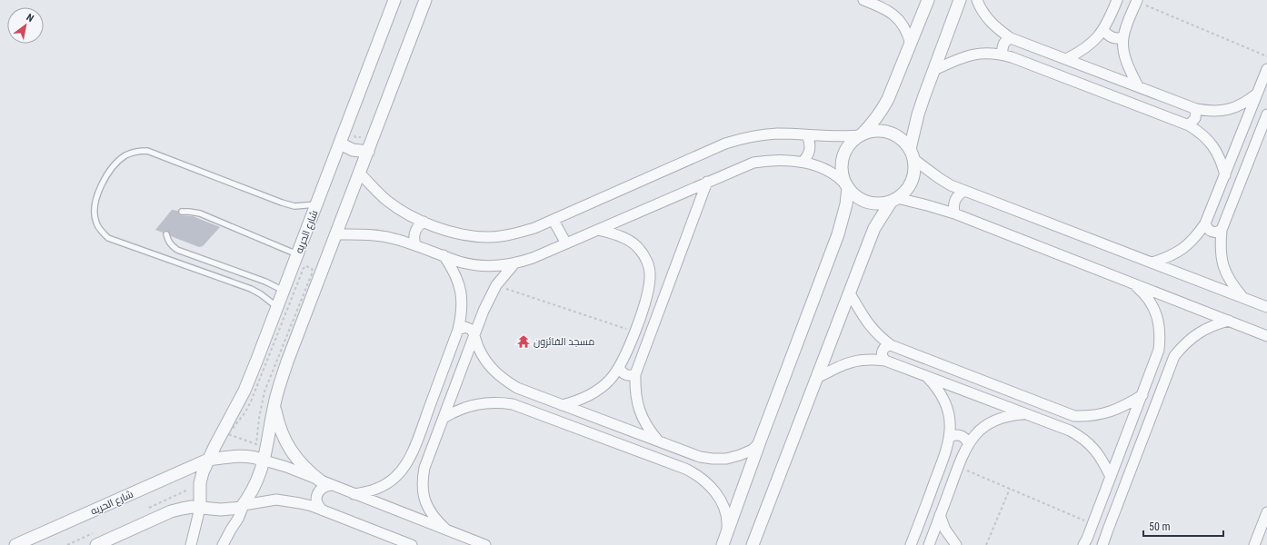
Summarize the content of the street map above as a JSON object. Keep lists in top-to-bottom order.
{
  "streets": {
    "street": ["شارع الحريه"]
  },
  "places": {
    "temple": ["مسجد الفائزون"]
  },
  "scale_bar": "50 m",
  "north": "top right"
}
